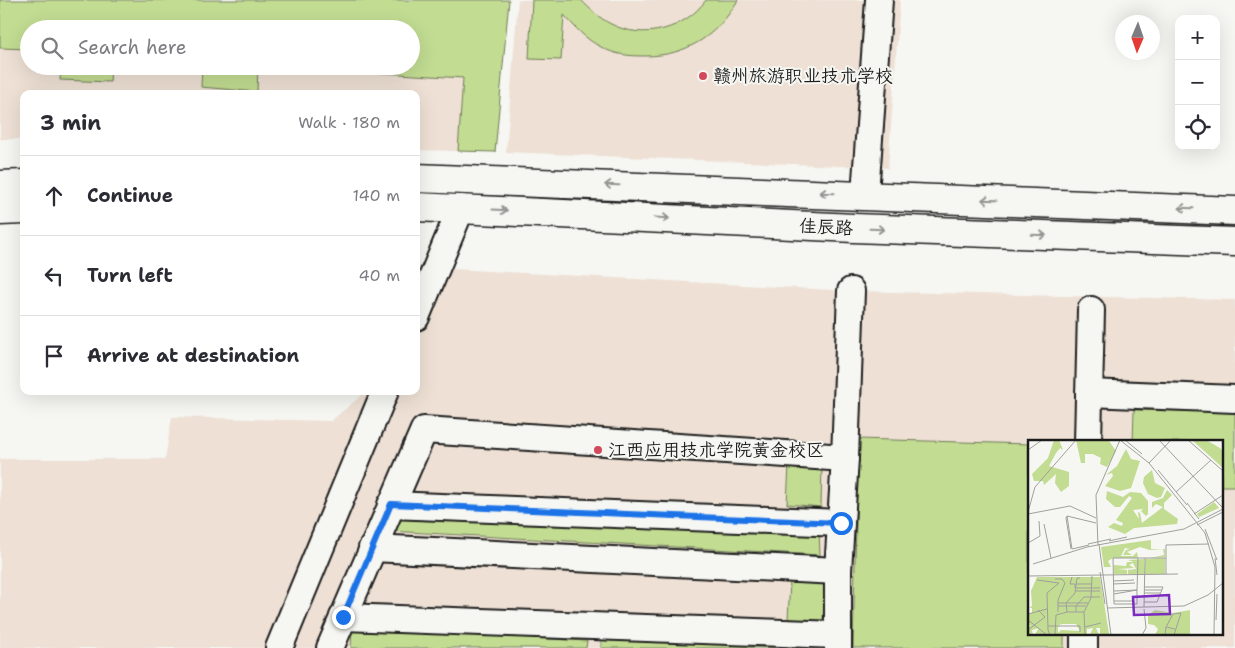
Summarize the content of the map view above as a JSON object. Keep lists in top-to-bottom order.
{
  "streets": {
    "main road": ["佳辰路"]
  },
  "places": ["赣州旅游职业技术学校", "江西应用技术学院黄金校区"],
  "north": "bottom",
  "page": {
    "map_buttons": ["+", "−"],
    "search": "Search here",
    "heading": ["3 min", "Walk · 180 m"],
    "list": [
      ["Continue", "140 m"],
      ["Turn left", "40 m"],
      "Arrive at destination"
    ]
  }
}
